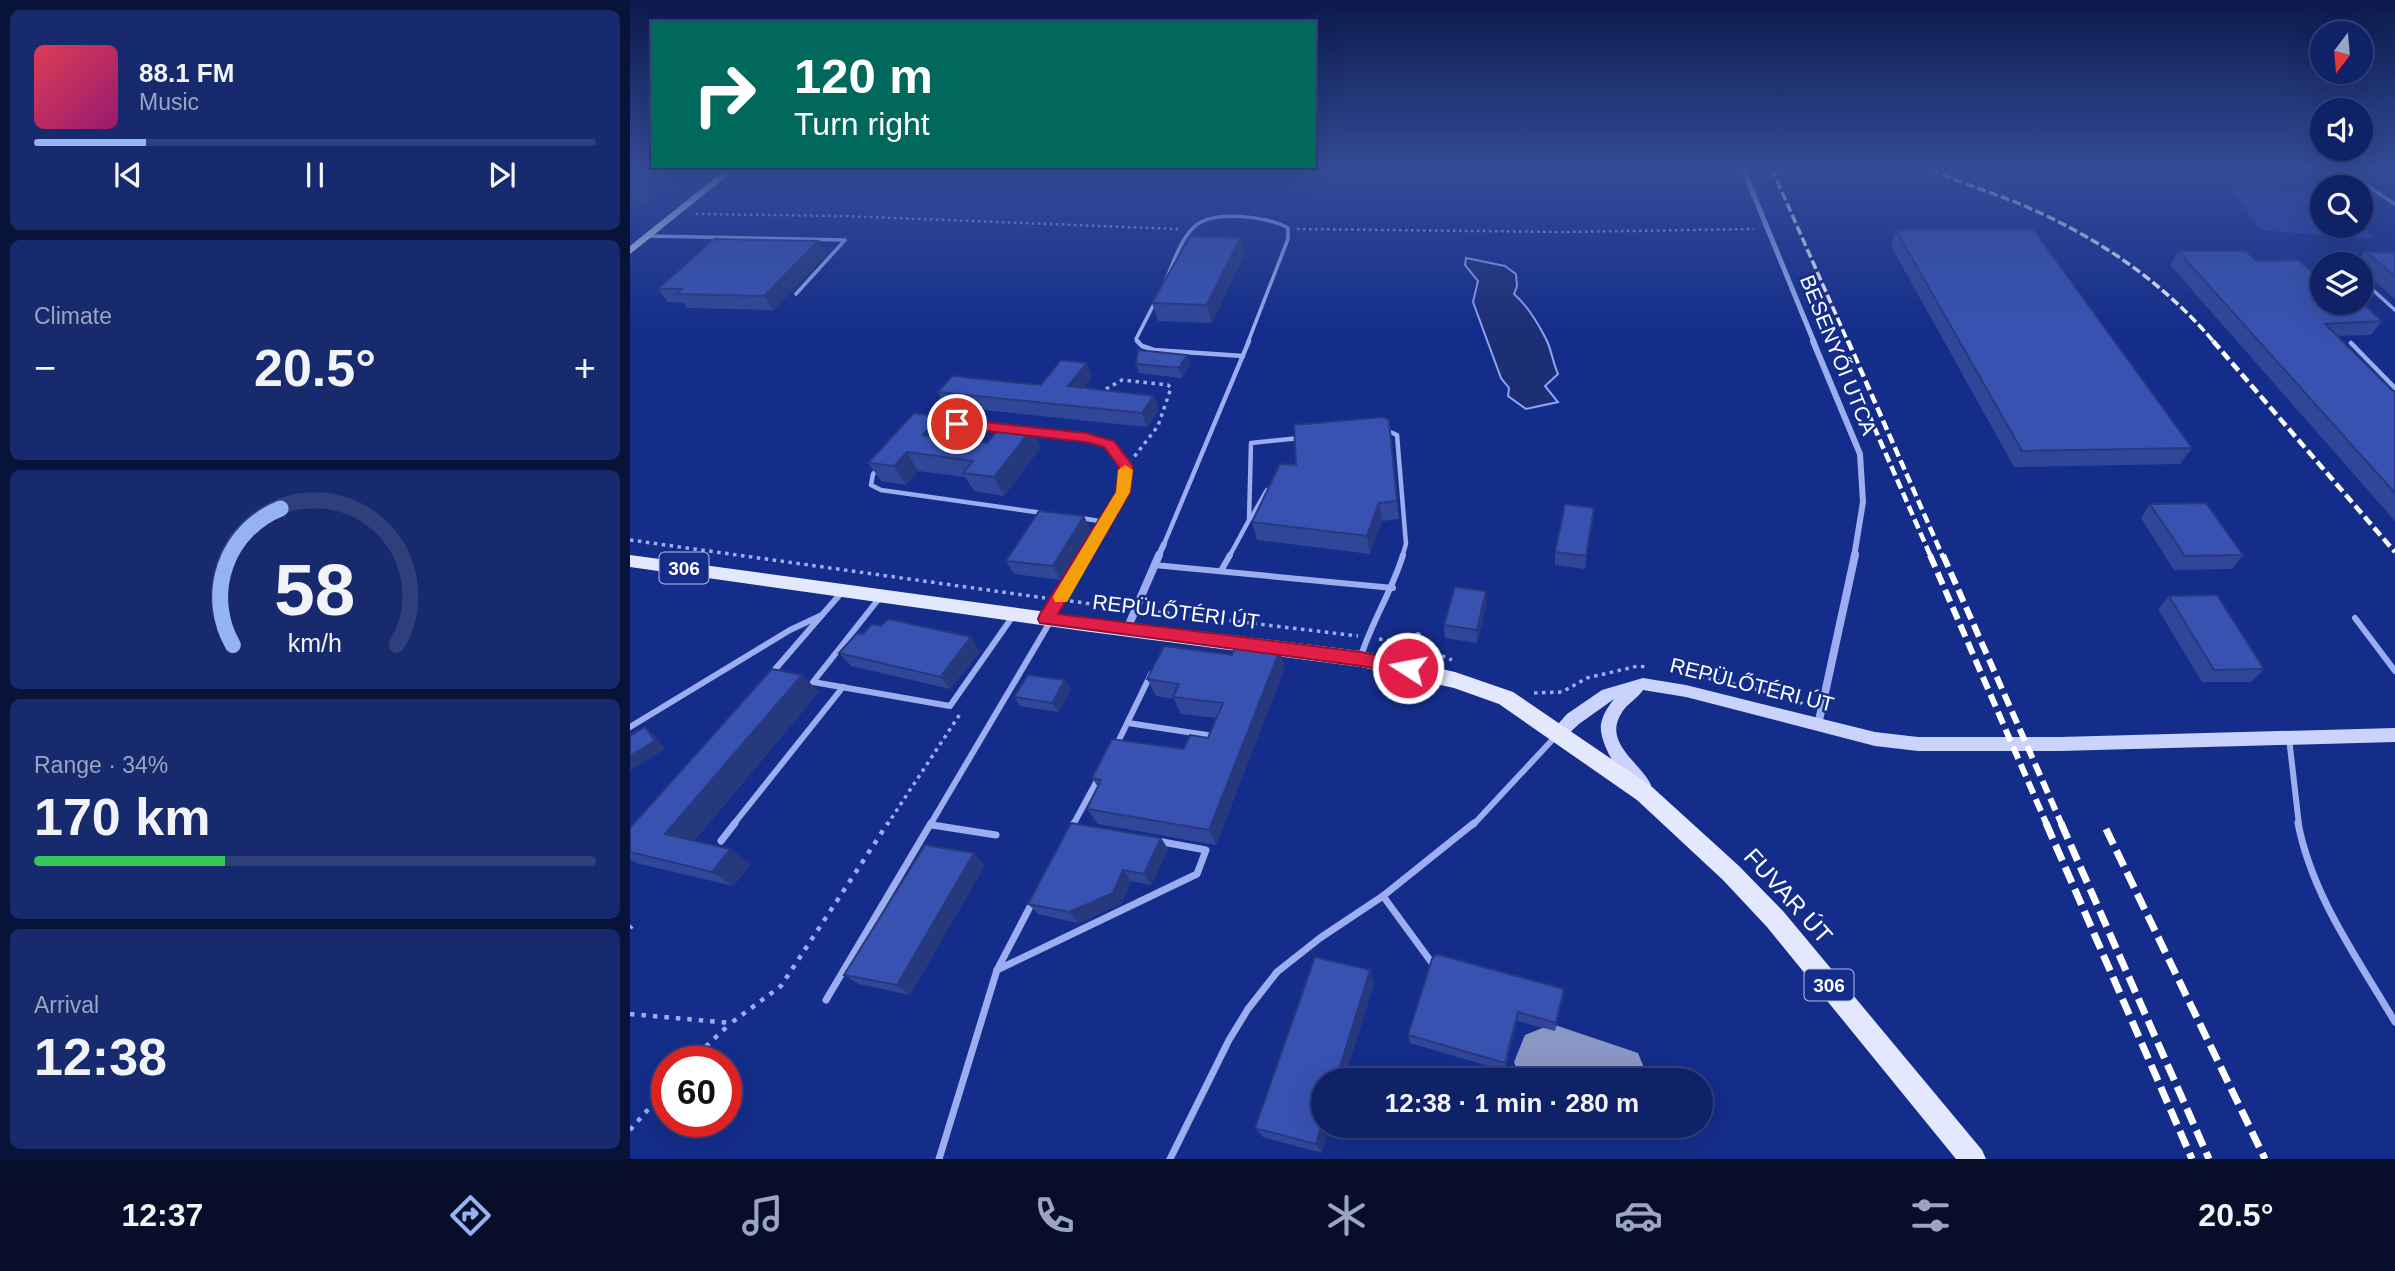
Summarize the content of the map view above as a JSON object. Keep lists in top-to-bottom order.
{
  "streets": {
    "main road": ["306", "REPÜLŐTÉRI ÚT", "FUVAR ÚT"],
    "street": ["BESENYŐI UTCA"]
  },
  "crossings": [
    ["BESENYŐI UTCA", "REPÜLŐTÉRI ÚT"],
    ["REPÜLŐTÉRI ÚT", "FUVAR ÚT"]
  ],
  "north": "bottom",
  "page": {
    "turn": ["120 m", "Turn right"],
    "song": ["88.1 FM", "Music"],
    "tile": [
      "Climate",
      ["Range · 34%", "170 km"],
      ["Arrival", "12:38"]
    ],
    "heat": ["−", "20.5°", "+"],
    "limit": "60",
    "trip": "12:38 · 1 min · 280 m",
    "tabs": ["12:37", "20.5°"],
    "gauge": ["58", "km/h"]
  }
}
